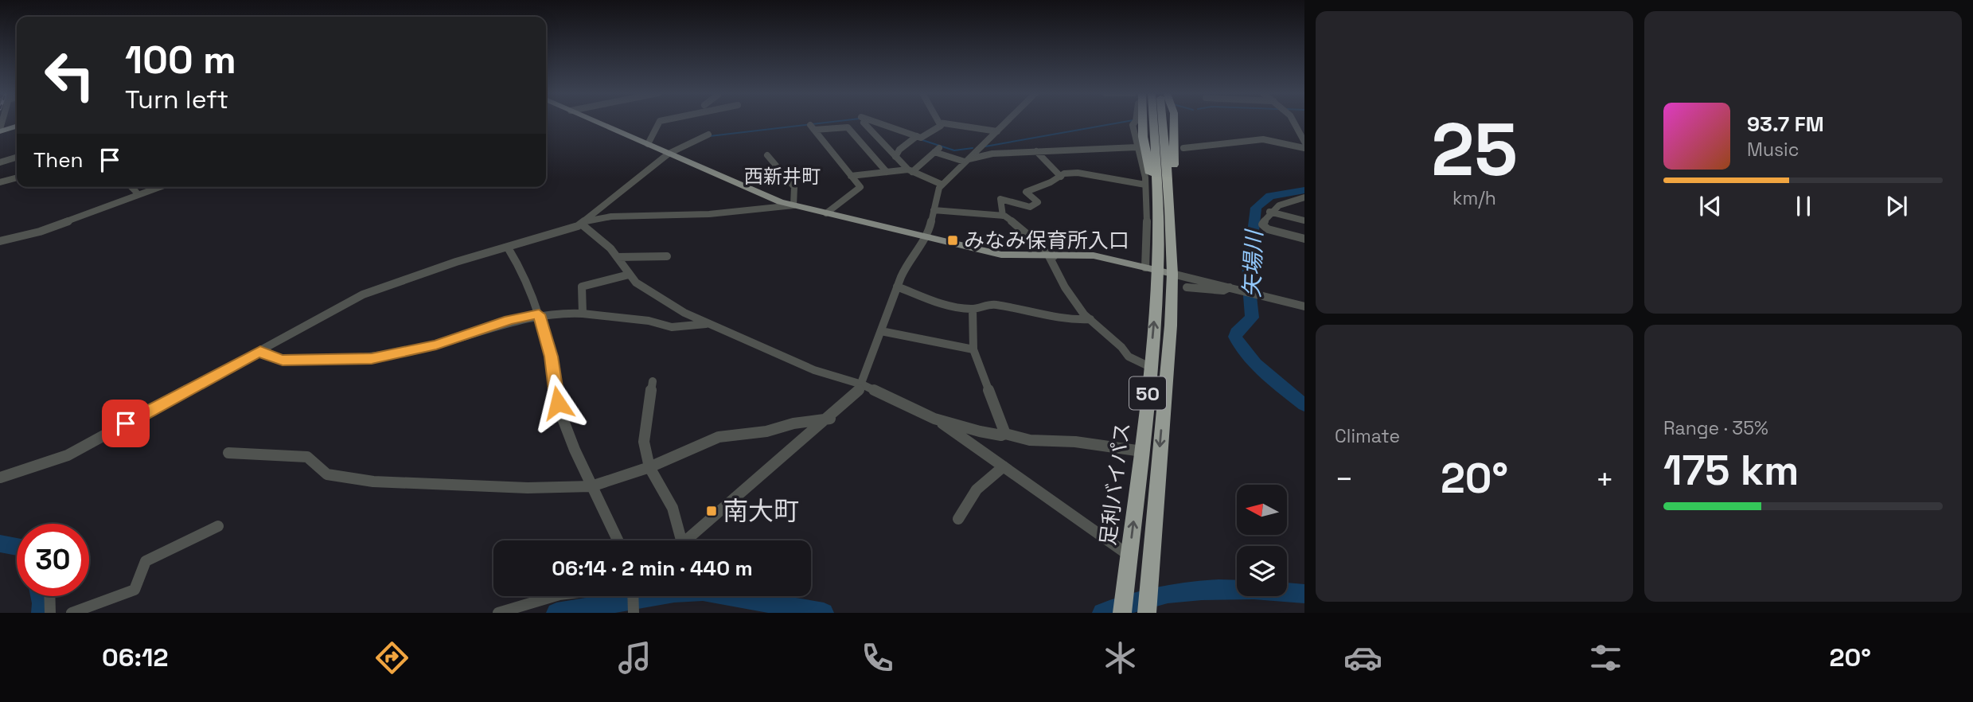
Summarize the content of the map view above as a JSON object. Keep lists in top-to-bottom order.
{
  "streets": {
    "highway": ["50", "足利バイパス"]
  },
  "crossings": [
    ["50", "足利バイパス"]
  ],
  "districts": ["西新井町"],
  "water": ["矢場川"],
  "places": {
    "transit": ["みなみ保育所入口", "南大町"]
  },
  "north": "left",
  "page": {
    "tile": [
      ["25", "km/h"],
      "Climate",
      ["Range · 35%", "175 km"]
    ],
    "turn": ["100 m", "Turn left"],
    "song": ["93.7 FM", "Music"],
    "then": "Then",
    "heat": ["−", "20°", "+"],
    "limit": "30",
    "trip": "06:14 · 2 min · 440 m",
    "tabs": ["06:12", "20°"]
  }
}
